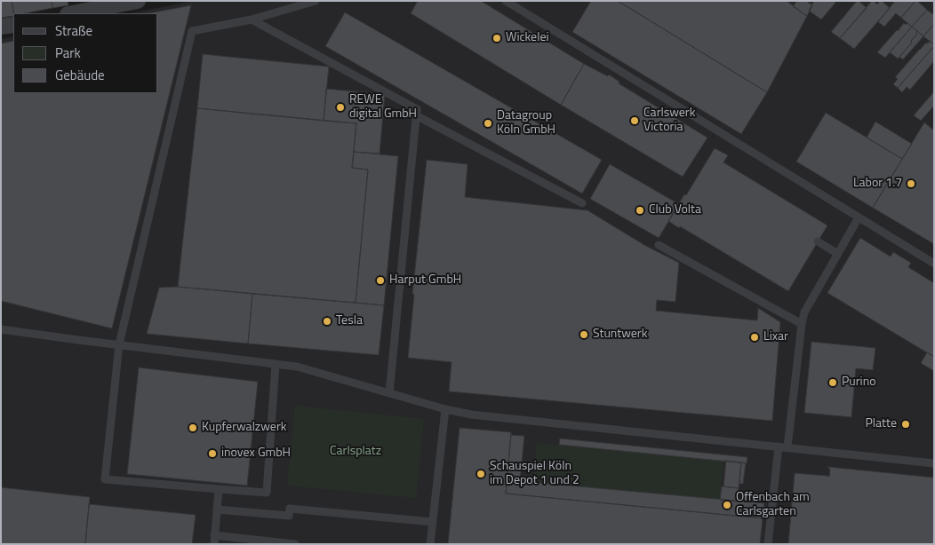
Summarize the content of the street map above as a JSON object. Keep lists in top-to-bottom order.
{
  "parks": ["Carlsplatz"],
  "places": [
    "Wickelei",
    "REWE digital GmbH",
    "Carlswerk Victoria",
    "Datagroup Köln GmbH",
    "Labor 1.7",
    "Club Volta",
    "Harput GmbH",
    "Tesla",
    "Stuntwerk",
    "Lixar",
    "Purino",
    "Platte",
    "Kupferwalzwerk",
    "inovex GmbH",
    "Schauspiel Köln im Depot 1 und 2",
    "Offenbach am Carlsgarten"
  ],
  "legend": ["Straße", "Park", "Gebäude"]
}
